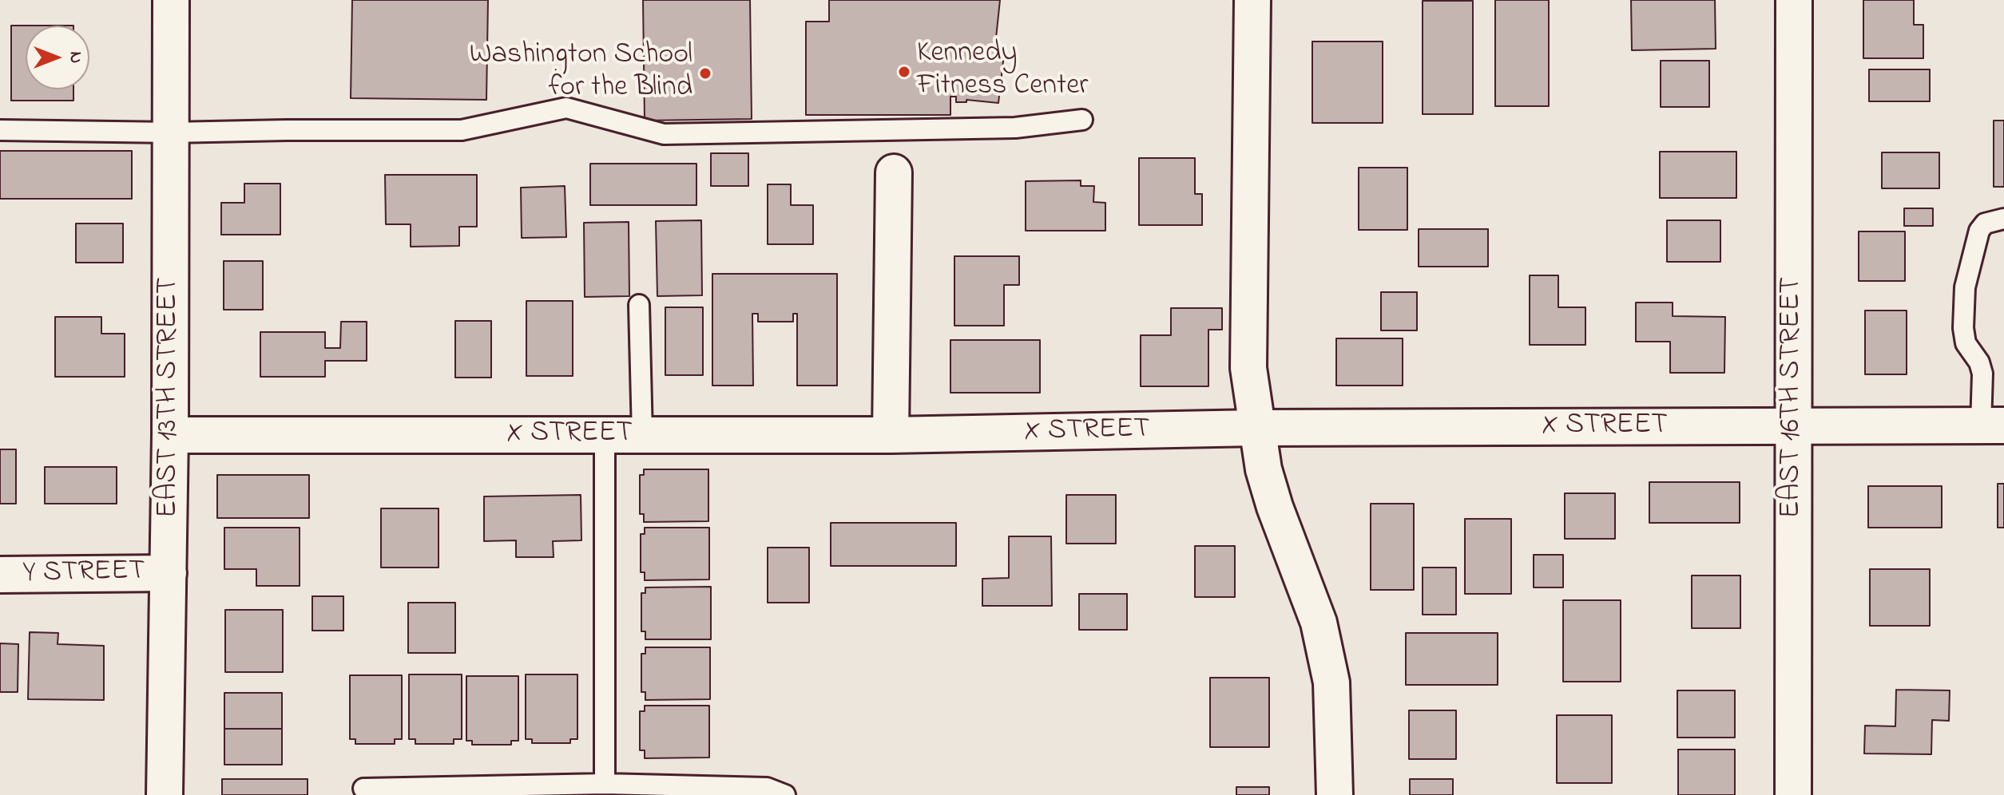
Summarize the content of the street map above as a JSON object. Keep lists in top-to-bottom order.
{
  "streets": {
    "street": [
      "EAST 13TH STREET",
      "EAST 16TH STREET",
      "X STREET",
      "Y STREET"
    ]
  },
  "crossings": [
    ["EAST 13TH STREET", "X STREET"],
    ["EAST 13TH STREET", "Y STREET"],
    ["EAST 16TH STREET", "X STREET"]
  ],
  "places": ["Kennedy Fitness Center", "Washington School for the Blind"],
  "north": "right"
}
